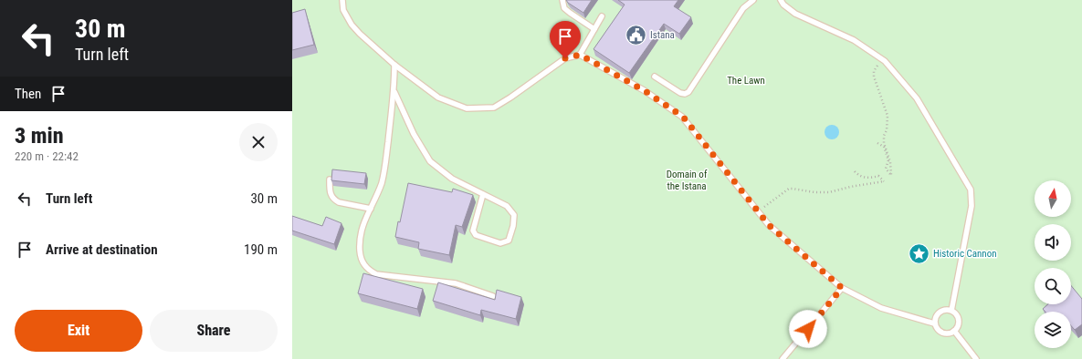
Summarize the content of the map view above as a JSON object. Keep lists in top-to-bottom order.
{
  "parks": ["The Lawn", "Domain of the Istana"],
  "places": {
    "public building": ["Istana"],
    "place": ["Historic Cannon"]
  },
  "north": "top",
  "page": {
    "turn": ["30 m", "Turn left"],
    "then": "Then",
    "heading": ["3 min", "220 m · 22:42"],
    "list": [
      {
        "name": "Turn left",
        "value": "30 m"
      },
      {
        "name": "Arrive at destination",
        "value": "190 m"
      }
    ],
    "buttons": ["Exit", "Share"]
  }
}
